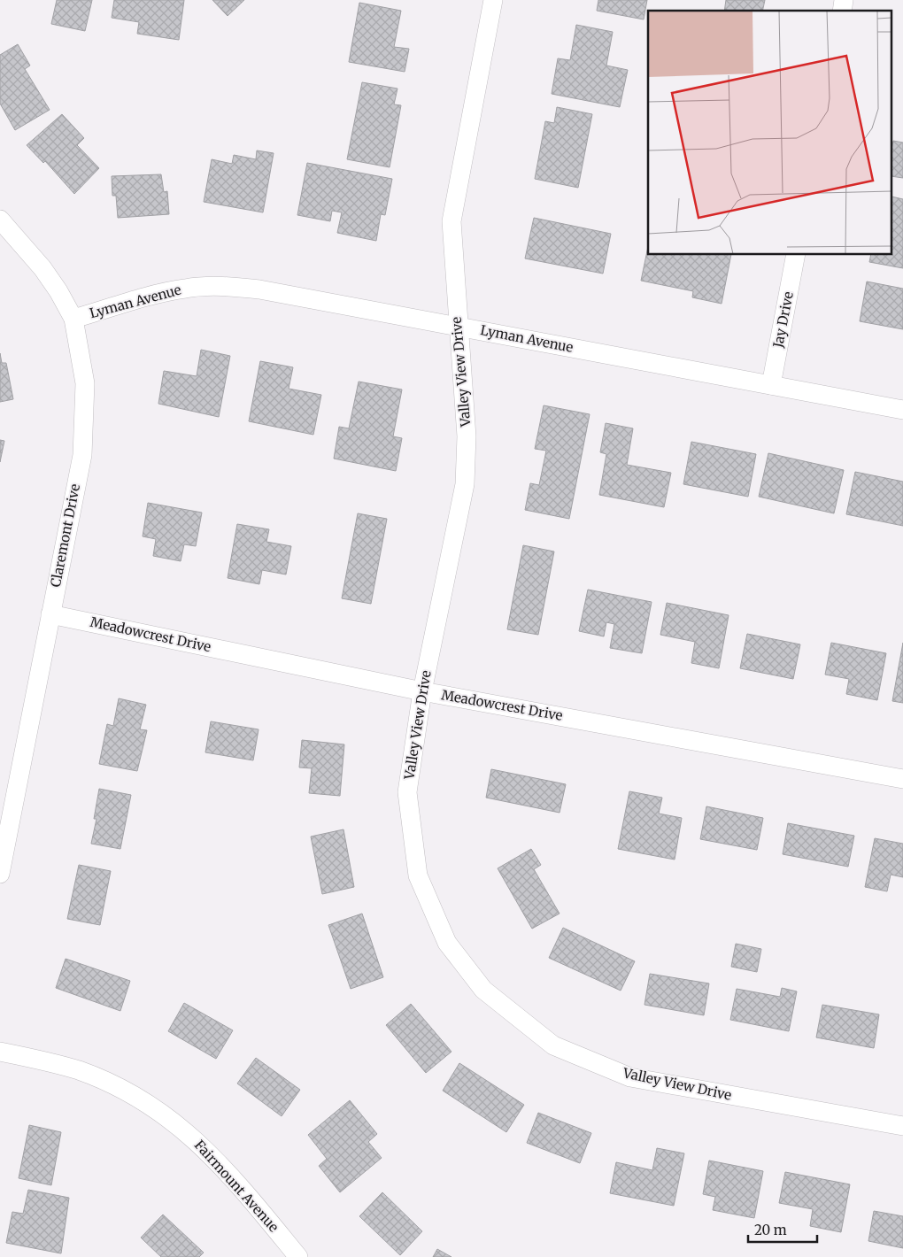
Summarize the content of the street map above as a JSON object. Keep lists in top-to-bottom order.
{
  "streets": {
    "street": [
      "Lyman Avenue",
      "Jay Drive",
      "Valley View Drive",
      "Claremont Drive",
      "Meadowcrest Drive",
      "Fairmount Avenue"
    ]
  },
  "crossings": [
    ["Lyman Avenue", "Jay Drive"],
    ["Lyman Avenue", "Valley View Drive"],
    ["Lyman Avenue", "Claremont Drive"],
    ["Valley View Drive", "Meadowcrest Drive"],
    ["Claremont Drive", "Meadowcrest Drive"]
  ],
  "scale_bar": "20 m"
}
